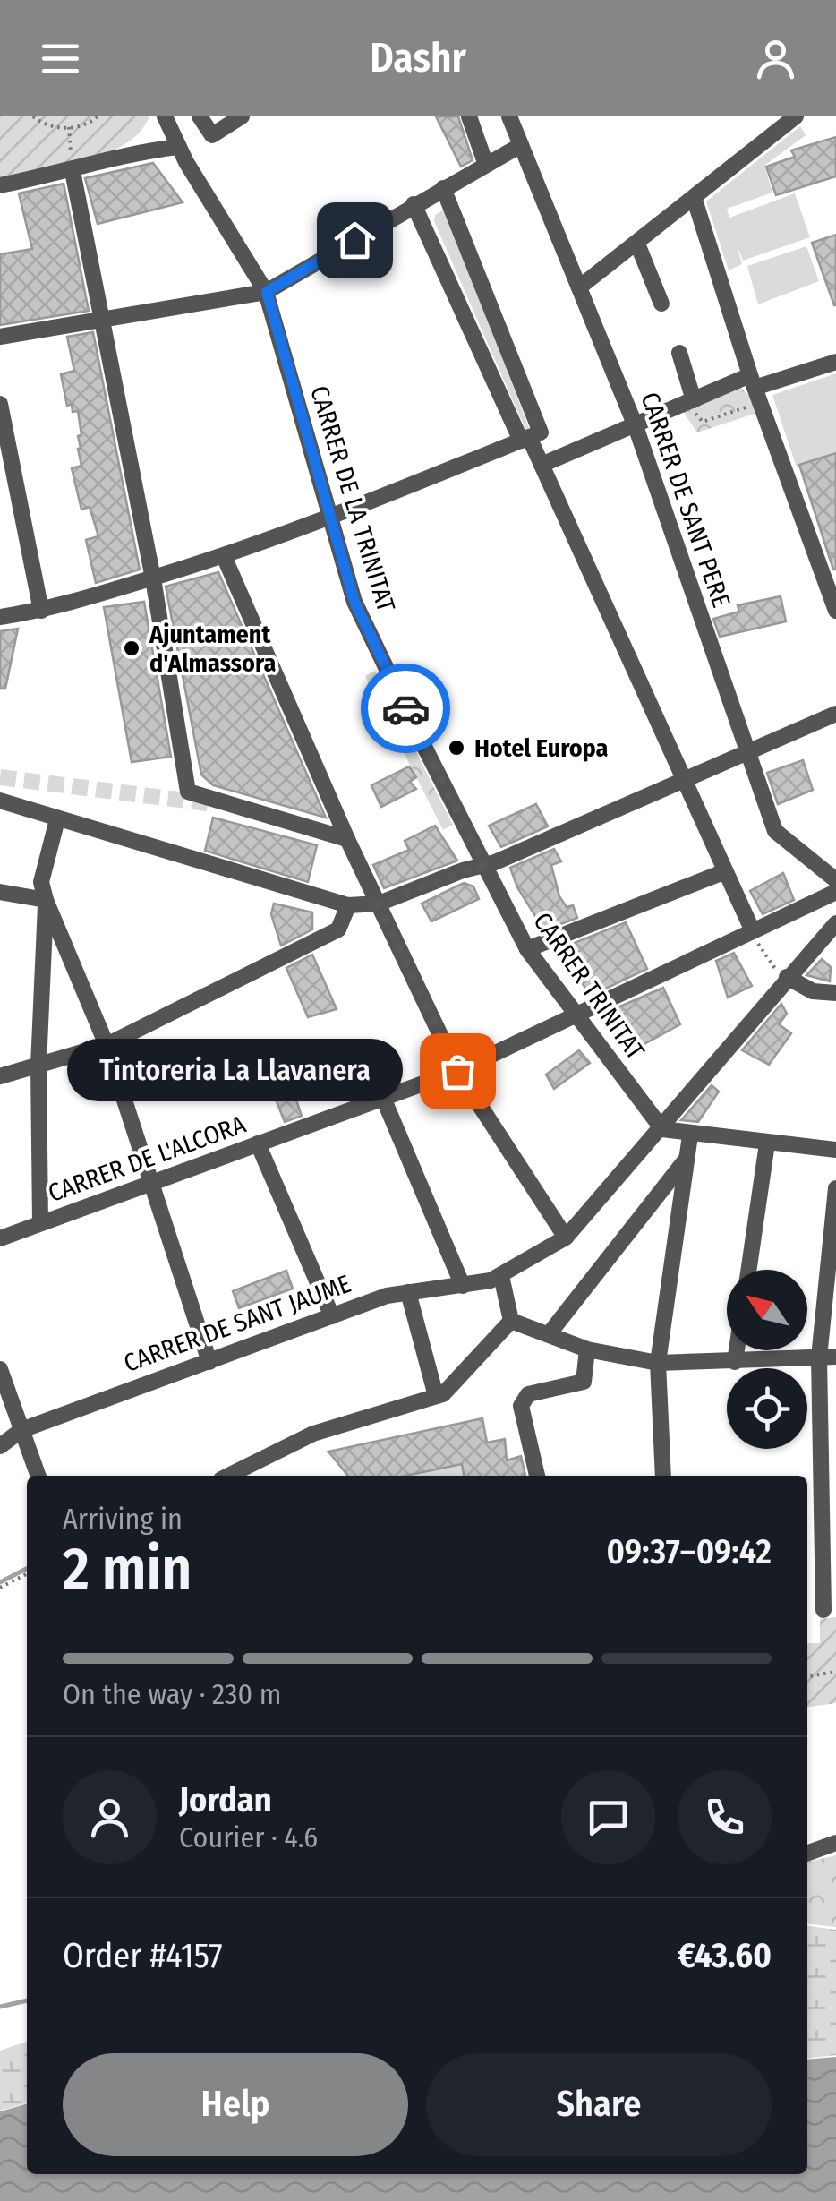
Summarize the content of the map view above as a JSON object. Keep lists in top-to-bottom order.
{
  "streets": {
    "street": [
      "CARRER DE LA TRINITAT",
      "CARRER DE SANT PERE",
      "CARRER TRINITAT",
      "CARRER DE L'ALCORA",
      "CARRER DE SANT JAUME"
    ]
  },
  "crossings": [
    ["CARRER DE LA TRINITAT", "CARRER TRINITAT"],
    ["CARRER TRINITAT", "CARRER DE L'ALCORA"],
    ["CARRER TRINITAT", "CARRER DE SANT JAUME"]
  ],
  "places": ["Ajuntament d'Almassora", "Hotel Europa", "Tintoreria La Llavanera"],
  "north": "top left",
  "page": {
    "header": "Dashr",
    "bubble": "Tintoreria La Llavanera",
    "heading": ["2 min", "Arriving in", "09:37–09:42"],
    "panel": [
      "Jordan",
      "Courier · 4.6",
      "Order #4157",
      "€43.60"
    ],
    "bar": "On the way · 230 m",
    "buttons": ["Help", "Share"]
  }
}
